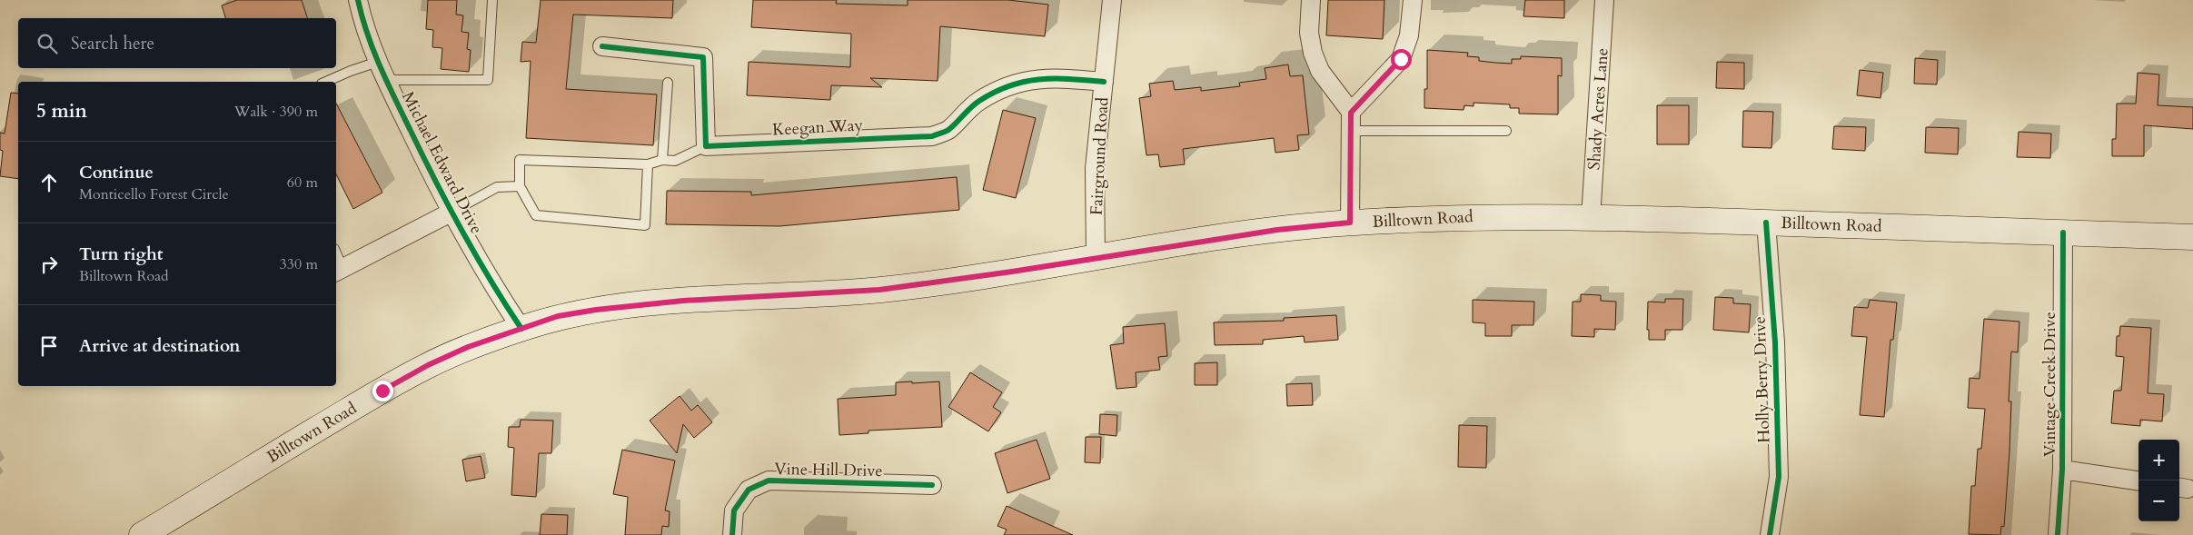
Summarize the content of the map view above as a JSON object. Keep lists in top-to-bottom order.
{
  "streets": {
    "main road": ["Billtown Road"],
    "street": [
      "Shady Acres Lane",
      "Keegan Way",
      "Fairground Road",
      "Michael Edward Drive",
      "Holly Berry Drive",
      "Vintage Creek Drive",
      "Vine Hill Drive"
    ]
  },
  "crossings": [
    ["Shady Acres Lane", "Billtown Road"],
    ["Keegan Way", "Fairground Road"],
    ["Fairground Road", "Billtown Road"],
    ["Michael Edward Drive", "Billtown Road"],
    ["Billtown Road", "Holly Berry Drive"],
    ["Billtown Road", "Vintage Creek Drive"]
  ],
  "page": {
    "search": "Search here",
    "heading": ["5 min", "Walk · 390 m"],
    "list": [
      ["Continue", "Monticello Forest Circle", "60 m"],
      ["Turn right", "Billtown Road", "330 m"],
      "Arrive at destination"
    ],
    "map_buttons": ["+", "−"]
  }
}
